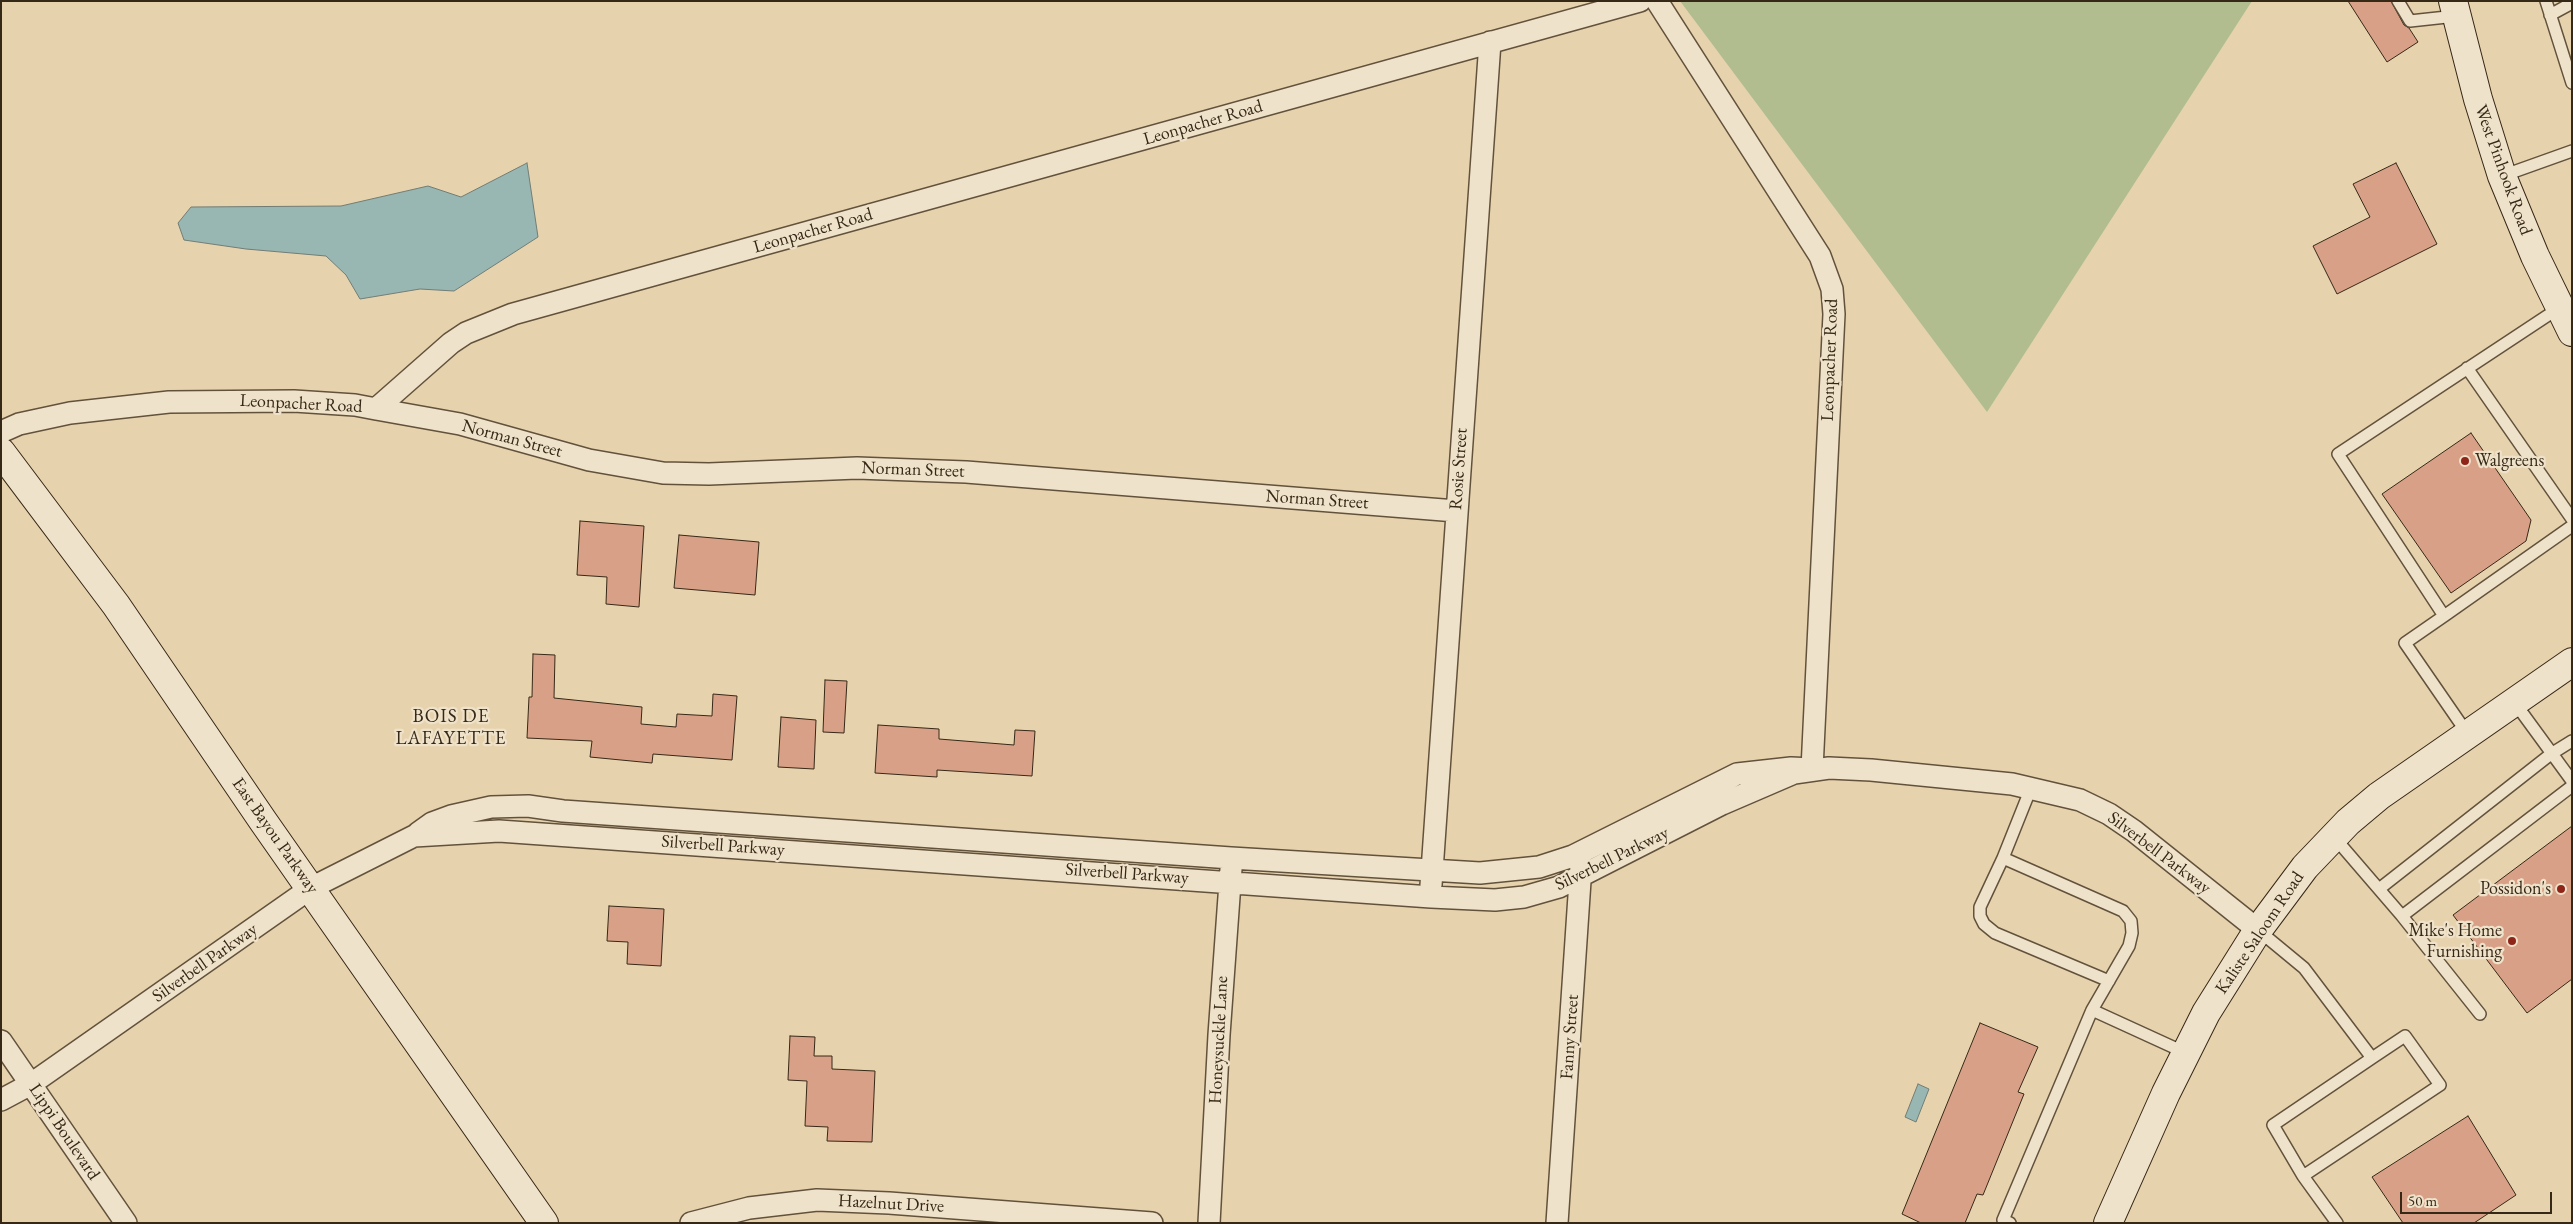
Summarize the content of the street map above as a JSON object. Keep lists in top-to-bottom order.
{
  "streets": {
    "main road": ["West Pinhook Road", "East Bayou Parkway", "Kaliste Saloom Road"],
    "street": [
      "Leonpacher Road",
      "Norman Street",
      "Rosie Street",
      "Silverbell Parkway",
      "Fanny Street",
      "Honeysuckle Lane",
      "Lippi Boulevard",
      "Hazelnut Drive"
    ]
  },
  "crossings": [
    ["Leonpacher Road", "Norman Street"],
    ["Leonpacher Road", "Rosie Street"],
    ["Leonpacher Road", "Silverbell Parkway"],
    ["Norman Street", "Rosie Street"],
    ["Rosie Street", "Silverbell Parkway"],
    ["East Bayou Parkway", "Silverbell Parkway"],
    ["Silverbell Parkway", "Kaliste Saloom Road"],
    ["Silverbell Parkway", "Fanny Street"],
    ["Silverbell Parkway", "Honeysuckle Lane"],
    ["Silverbell Parkway", "Lippi Boulevard"]
  ],
  "districts": ["BOIS DE LAFAYETTE"],
  "places": ["Walgreens", "Possidon's", "Mike's Home Furnishing"],
  "scale_bar": "50 m"
}
